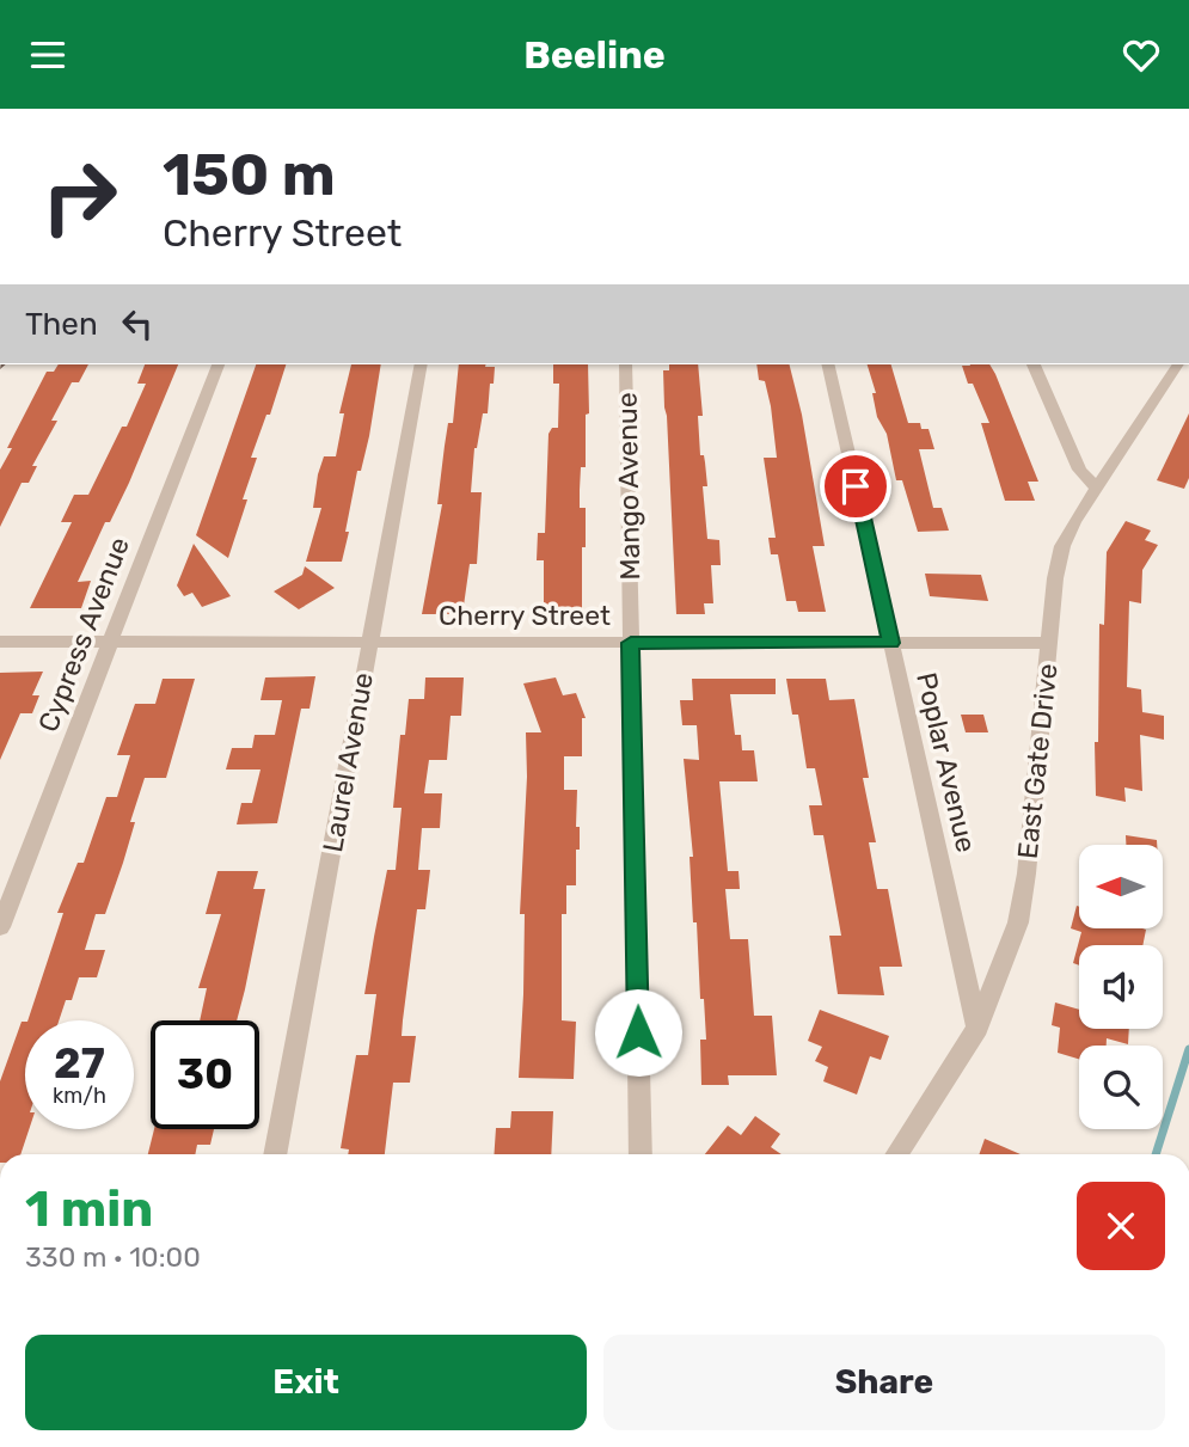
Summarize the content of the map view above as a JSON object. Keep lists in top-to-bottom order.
{
  "streets": {
    "street": [
      "Mango Avenue",
      "Cherry Street",
      "Cypress Avenue",
      "East Gate Drive",
      "Laurel Avenue",
      "Poplar Avenue"
    ]
  },
  "crossings": [
    ["Mango Avenue", "Cherry Street"],
    ["Cherry Street", "Cypress Avenue"],
    ["Cherry Street", "East Gate Drive"],
    ["Cherry Street", "Laurel Avenue"],
    ["Cherry Street", "Poplar Avenue"],
    ["East Gate Drive", "Poplar Avenue"]
  ],
  "north": "left",
  "page": {
    "header": "Beeline",
    "turn": ["150 m", "Cherry Street"],
    "then": "Then",
    "speed": "27 km/h",
    "limit": "30",
    "heading": ["1 min", "330 m · 10:00"],
    "buttons": ["Exit", "Share"]
  }
}
